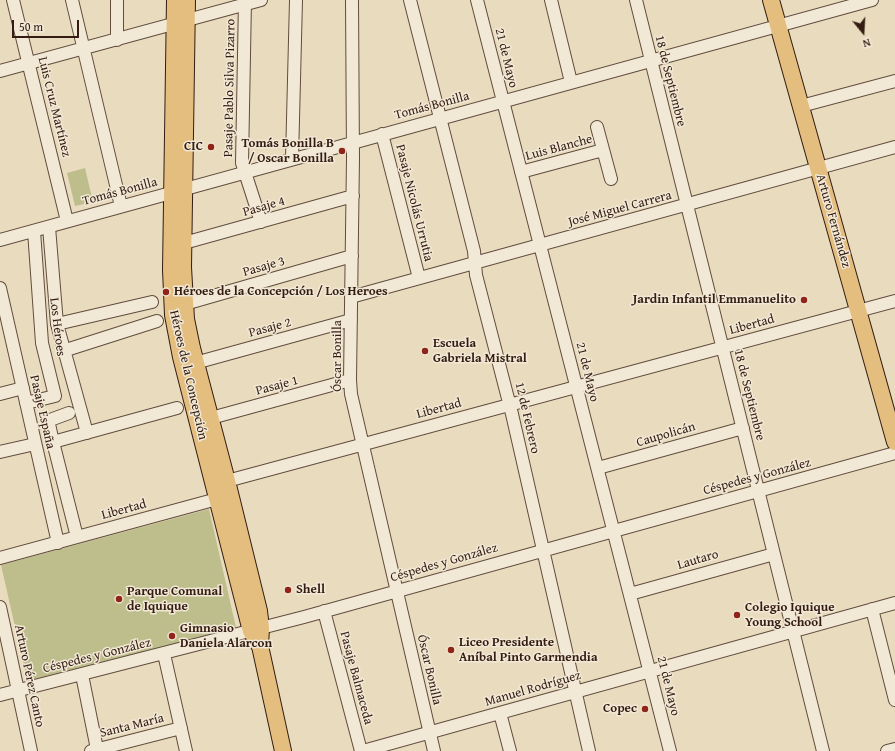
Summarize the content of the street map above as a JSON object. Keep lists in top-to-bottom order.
{
  "streets": {
    "main road": ["Arturo Fernández", "Héroes de la Concepción"],
    "street": [
      "21 de Mayo",
      "18 de Septiembre",
      "Pasaje Pablo Silva Pizarro",
      "Tomás Bonilla",
      "Luis Cruz Martínez",
      "Luis Blanche",
      "Pasaje Nicolás Urrutia",
      "Pasaje 4",
      "José Miguel Carrera",
      "Pasaje 3",
      "Libertad",
      "Los Héroes",
      "Pasaje 2",
      "Óscar Bonilla",
      "Pasaje 1",
      "Pasaje España",
      "12 de Febrero",
      "Caupolicán",
      "Céspedes y González",
      "Lautaro",
      "Arturo Pérez Canto",
      "Pasaje Balmaceda",
      "Manuel Rodríguez",
      "Santa María"
    ]
  },
  "crossings": [
    ["21 de Mayo", "Tomás Bonilla"],
    ["21 de Mayo", "Luis Blanche"],
    ["21 de Mayo", "José Miguel Carrera"],
    ["21 de Mayo", "Libertad"],
    ["21 de Mayo", "Caupolicán"],
    ["21 de Mayo", "Céspedes y González"],
    ["21 de Mayo", "Lautaro"],
    ["21 de Mayo", "Manuel Rodríguez"],
    ["18 de Septiembre", "Tomás Bonilla"],
    ["18 de Septiembre", "José Miguel Carrera"],
    ["18 de Septiembre", "Libertad"],
    ["18 de Septiembre", "Caupolicán"],
    ["18 de Septiembre", "Céspedes y González"],
    ["18 de Septiembre", "Lautaro"],
    ["18 de Septiembre", "Manuel Rodríguez"],
    ["Pasaje Pablo Silva Pizarro", "Tomás Bonilla"],
    ["Pasaje Pablo Silva Pizarro", "Pasaje 4"],
    ["Tomás Bonilla", "Luis Cruz Martínez"],
    ["Tomás Bonilla", "Pasaje Nicolás Urrutia"],
    ["Tomás Bonilla", "Arturo Fernández"],
    ["Tomás Bonilla", "Los Héroes"],
    ["Tomás Bonilla", "Óscar Bonilla"],
    ["Tomás Bonilla", "Héroes de la Concepción"],
    ["Tomás Bonilla", "12 de Febrero"],
    ["Pasaje Nicolás Urrutia", "José Miguel Carrera"],
    ["Pasaje 4", "Óscar Bonilla"],
    ["Pasaje 4", "Héroes de la Concepción"],
    ["José Miguel Carrera", "Arturo Fernández"],
    ["José Miguel Carrera", "Óscar Bonilla"],
    ["José Miguel Carrera", "12 de Febrero"],
    ["Arturo Fernández", "Libertad"],
    ["Pasaje 3", "Óscar Bonilla"],
    ["Pasaje 3", "Héroes de la Concepción"],
    ["Libertad", "Óscar Bonilla"],
    ["Libertad", "Héroes de la Concepción"],
    ["Libertad", "Pasaje España"],
    ["Libertad", "12 de Febrero"],
    ["Pasaje 2", "Óscar Bonilla"],
    ["Pasaje 2", "Héroes de la Concepción"],
    ["Óscar Bonilla", "Pasaje 1"],
    ["Óscar Bonilla", "Céspedes y González"],
    ["Óscar Bonilla", "Manuel Rodríguez"],
    ["Héroes de la Concepción", "Pasaje 1"],
    ["Héroes de la Concepción", "Céspedes y González"],
    ["12 de Febrero", "Céspedes y González"],
    ["12 de Febrero", "Manuel Rodríguez"],
    ["Céspedes y González", "Arturo Pérez Canto"],
    ["Céspedes y González", "Pasaje Balmaceda"],
    ["Pasaje Balmaceda", "Manuel Rodríguez"]
  ],
  "places": [
    "CIC",
    "Tomás Bonilla B / Oscar Bonilla",
    "Héroes de la Concepción / Los Heroes",
    "Jardin Infantil Emmanuelito",
    "Escuela Gabriela Mistral",
    "Shell",
    "Parque Comunal de Iquique",
    "Colegio Iquique Young School",
    "Gimnasio Daniela Alarcon",
    "Liceo Presidente Aníbal Pinto Garmendia",
    "Copec"
  ],
  "scale_bar": "50 m",
  "north": "bottom"
}
